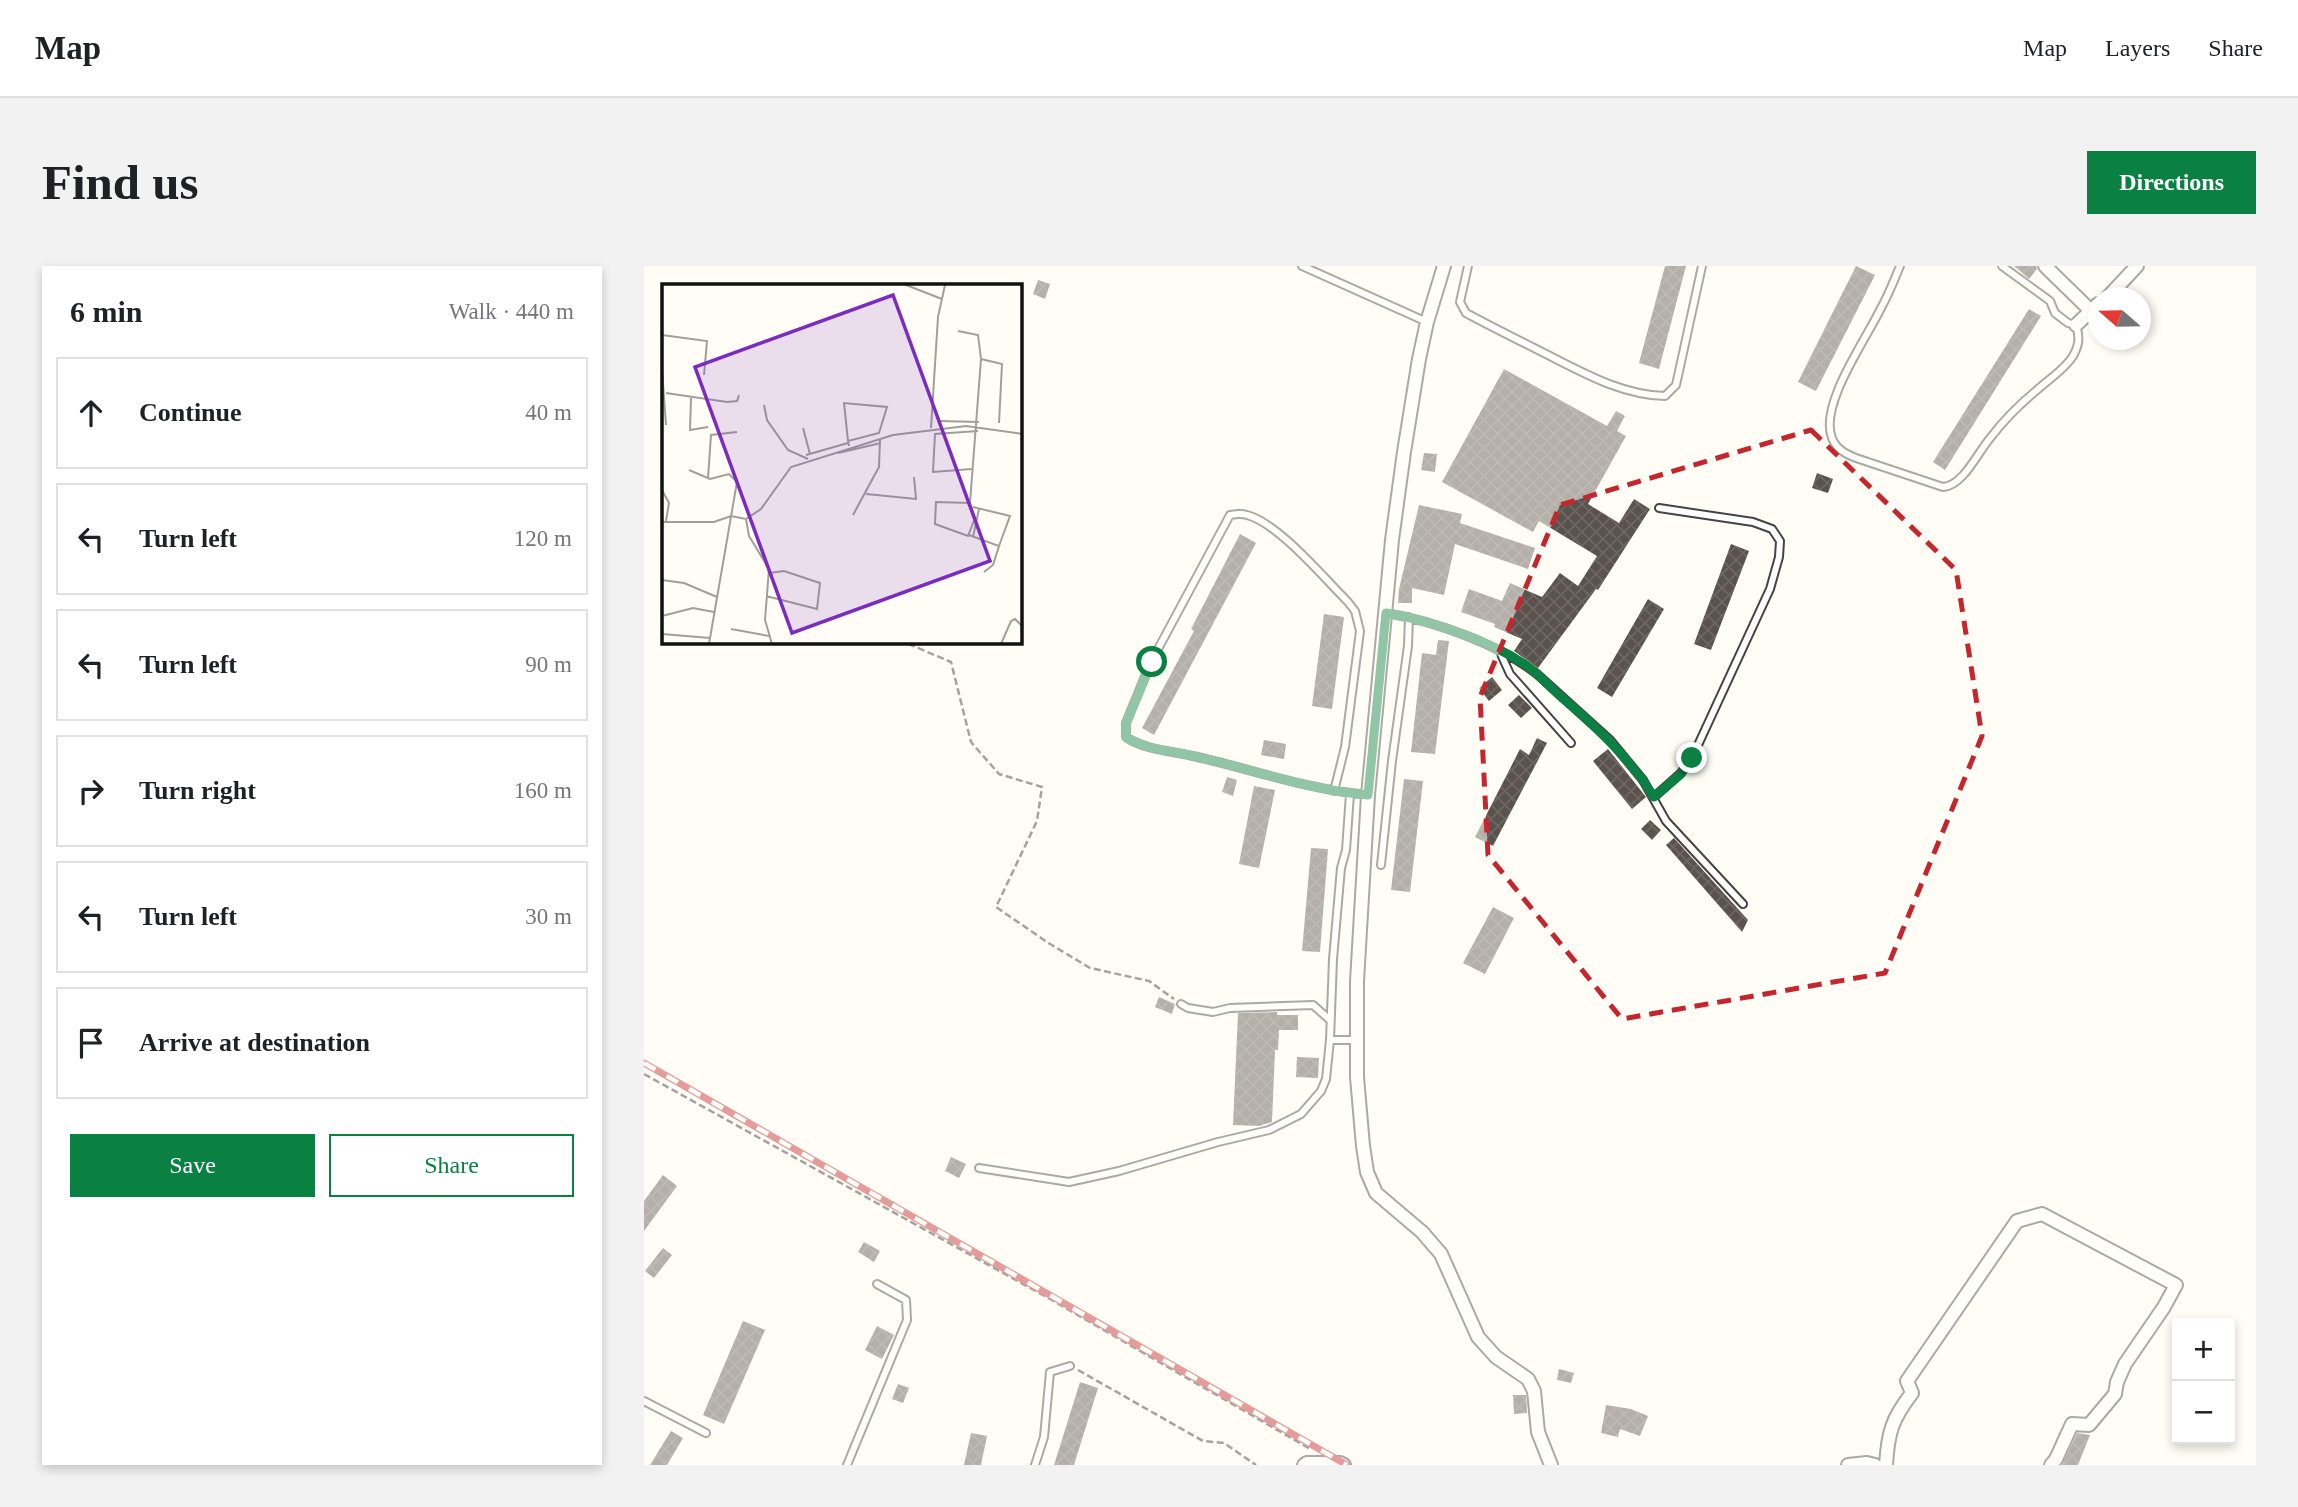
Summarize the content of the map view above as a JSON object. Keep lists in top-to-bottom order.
{
  "north": "left",
  "page": {
    "header": "Map",
    "nav": ["Map", "Layers", "Share"],
    "buttons": [
      "Directions",
      ["Save", "Share"]
    ],
    "title": "Find us",
    "heading": ["6 min", "Walk · 440 m"],
    "list": [
      ["Continue", "40 m"],
      ["Turn left", "120 m"],
      ["Turn left", "90 m"],
      ["Turn right", "160 m"],
      ["Turn left", "30 m"],
      "Arrive at destination"
    ],
    "map_buttons": ["+", "−"]
  }
}
